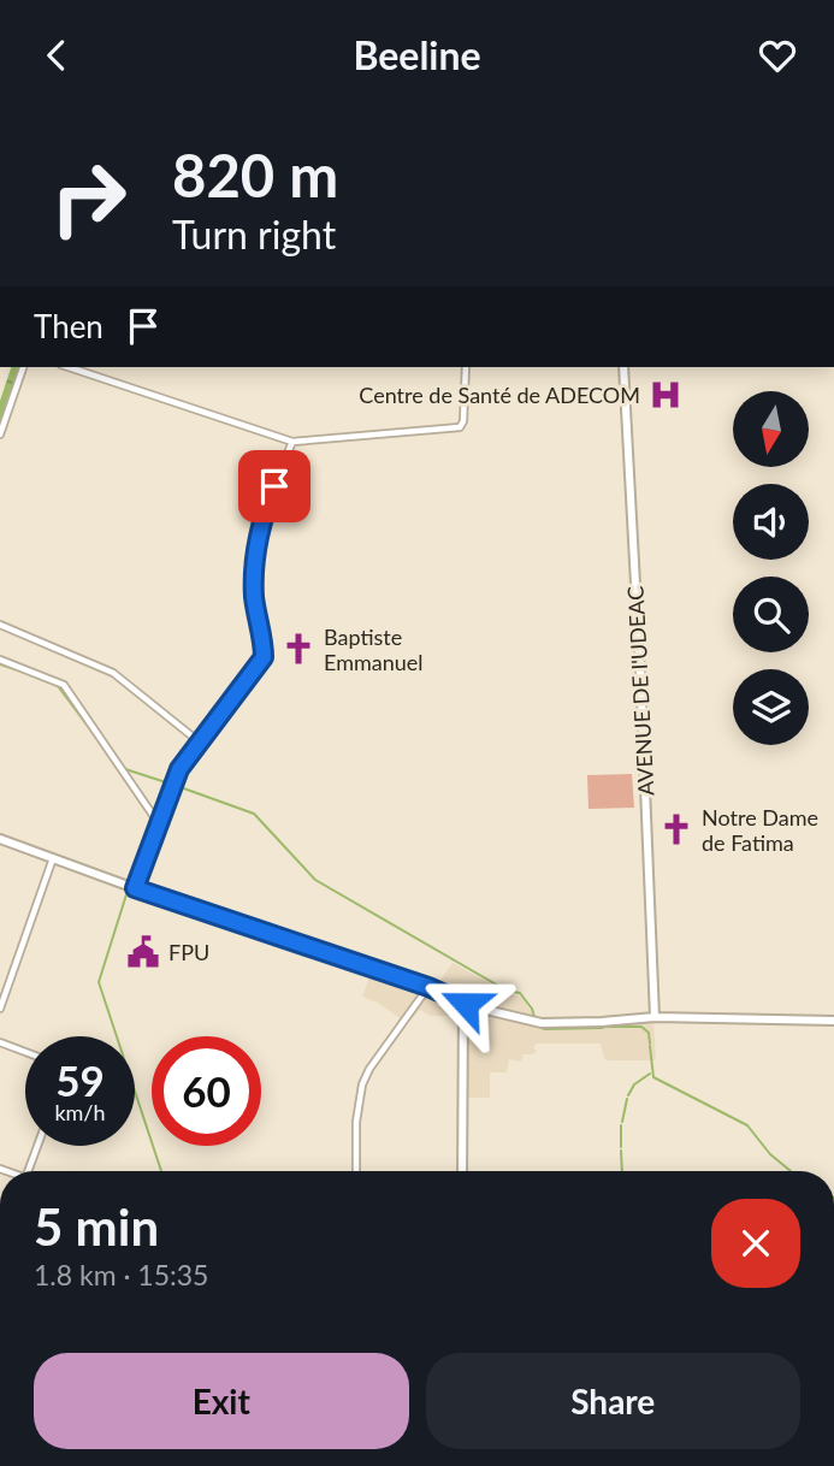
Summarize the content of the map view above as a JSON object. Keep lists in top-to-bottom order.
{
  "streets": {
    "main road": ["AVENUE DE I'UDEAC"]
  },
  "places": {
    "hospital": ["Centre de Santé de ADECOM"],
    "church": ["Baptiste Emmanuel", "Notre Dame de Fatima"],
    "public building": ["FPU"]
  },
  "north": "bottom",
  "page": {
    "header": "Beeline",
    "turn": ["820 m", "Turn right"],
    "then": "Then",
    "speed": "59 km/h",
    "limit": "60",
    "heading": ["5 min", "1.8 km · 15:35"],
    "buttons": ["Exit", "Share"]
  }
}
